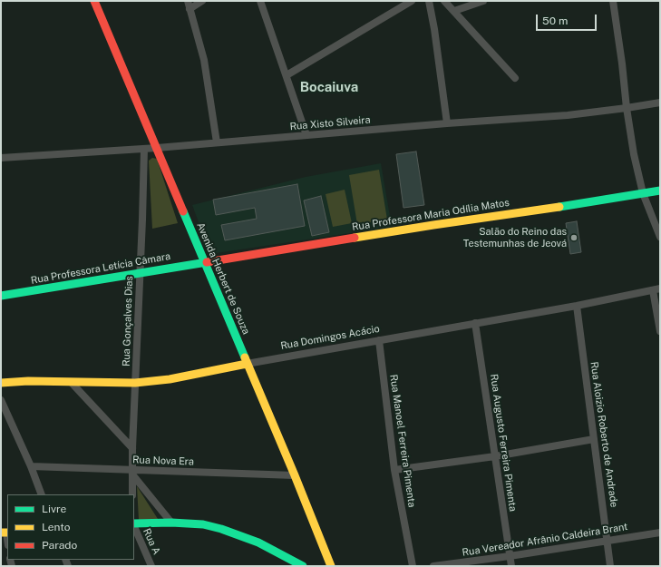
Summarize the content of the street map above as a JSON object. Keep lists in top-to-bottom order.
{
  "streets": {
    "street": [
      "Rua Xisto Silveira",
      "Rua Professora Maria Odília Matos",
      "Rua Professora Letícia Câmara",
      "Avenida Herbert de Souza",
      "Rua Gonçalves Dias",
      "Rua Domingos Acácio",
      "Rua Aloizio Roberto de Andrade",
      "Rua Manoel Ferreira Pimenta",
      "Rua Augusto Ferreira Pimenta",
      "Rua Nova Era",
      "Rua Vereador Afrânio Caldeira Brant",
      "Rua A"
    ]
  },
  "crossings": [
    ["Rua Xisto Silveira", "Avenida Herbert de Souza"],
    ["Rua Xisto Silveira", "Rua Gonçalves Dias"],
    ["Rua Professora Maria Odília Matos", "Rua Professora Letícia Câmara"],
    ["Rua Professora Maria Odília Matos", "Avenida Herbert de Souza"],
    ["Rua Professora Letícia Câmara", "Avenida Herbert de Souza"],
    ["Rua Professora Letícia Câmara", "Rua Gonçalves Dias"],
    ["Avenida Herbert de Souza", "Rua Domingos Acácio"],
    ["Avenida Herbert de Souza", "Rua Nova Era"],
    ["Rua Gonçalves Dias", "Rua Domingos Acácio"],
    ["Rua Gonçalves Dias", "Rua Nova Era"],
    ["Rua Domingos Acácio", "Rua Aloizio Roberto de Andrade"],
    ["Rua Domingos Acácio", "Rua Manoel Ferreira Pimenta"],
    ["Rua Domingos Acácio", "Rua Augusto Ferreira Pimenta"],
    ["Rua Aloizio Roberto de Andrade", "Rua Vereador Afrânio Caldeira Brant"],
    ["Rua Augusto Ferreira Pimenta", "Rua Vereador Afrânio Caldeira Brant"]
  ],
  "districts": ["Bocaiuva"],
  "places": ["Salão do Reino das Testemunhas de Jeová"],
  "legend": ["Livre", "Lento", "Parado"],
  "scale_bar": "50 m"
}
